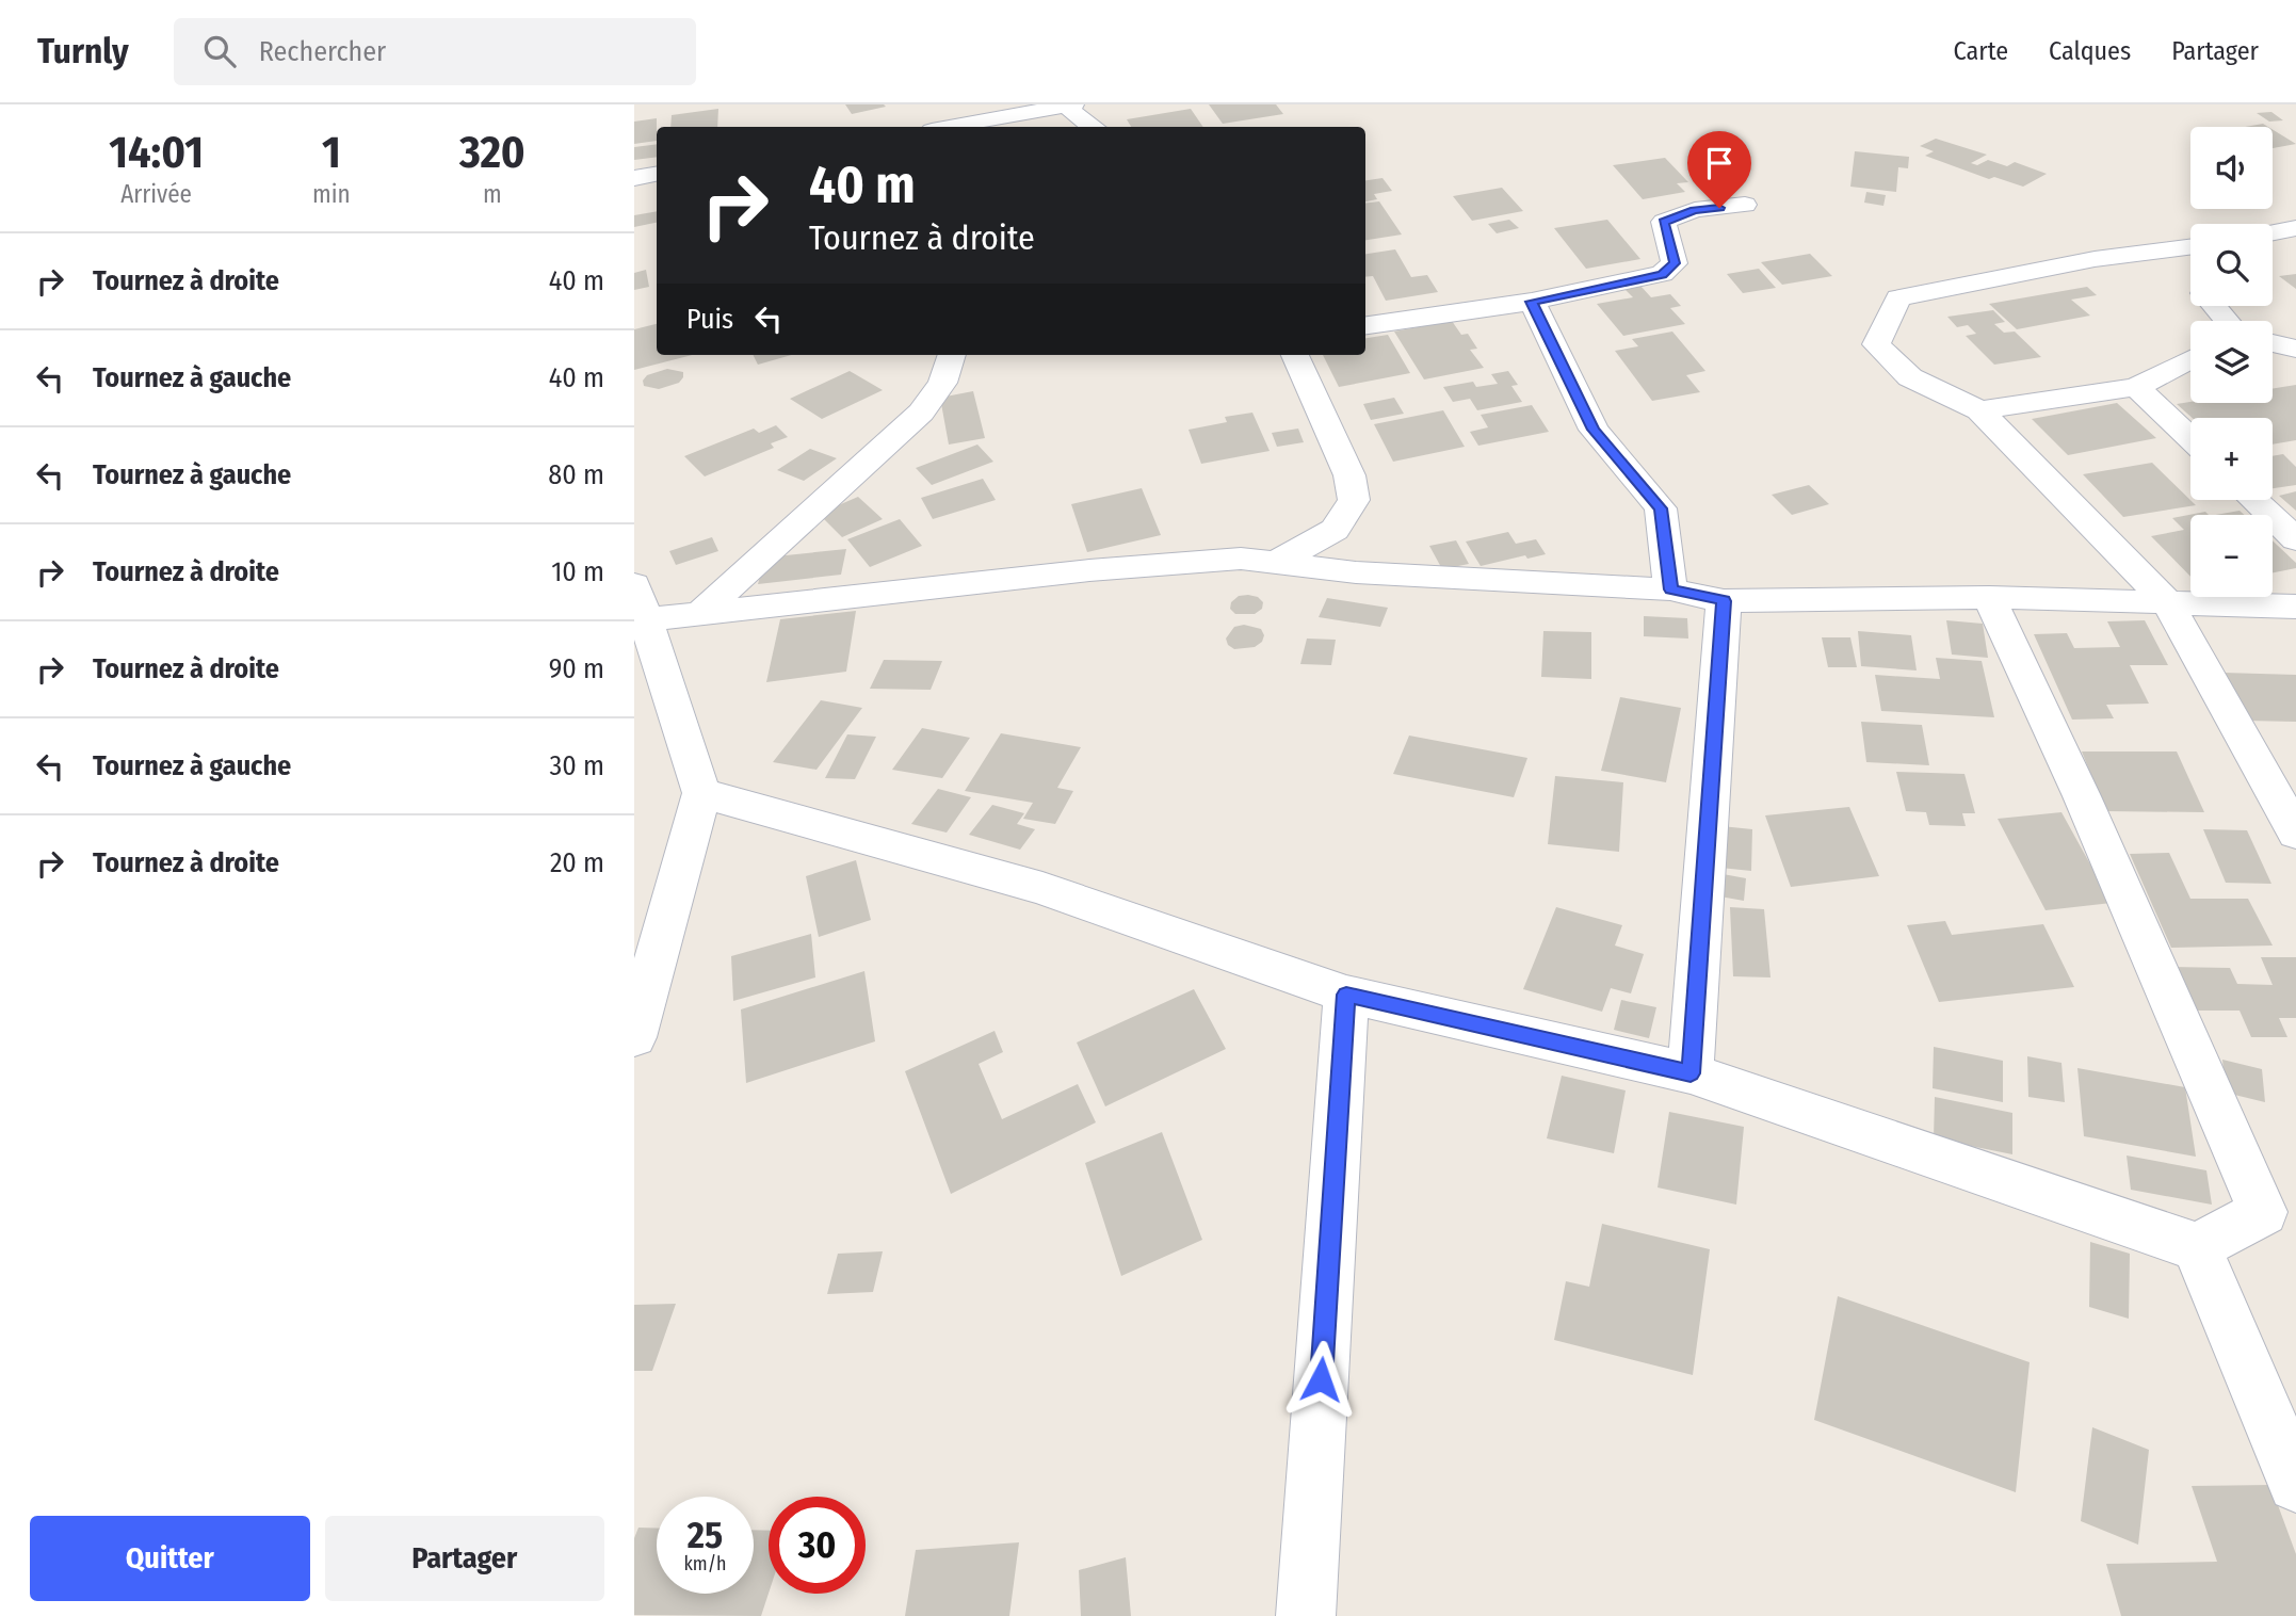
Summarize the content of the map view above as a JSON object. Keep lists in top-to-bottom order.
{
  "page": {
    "header": "Turnly",
    "search": "Rechercher",
    "nav": ["Carte", "Calques", "Partager"],
    "eta": [
      "14:01",
      "Arrivée",
      "1",
      "min",
      "320",
      "m"
    ],
    "map_buttons": ["+", "−"],
    "turn": ["40 m", "Tournez à droite"],
    "list": [
      {
        "name": "Tournez à droite",
        "value": "40 m"
      },
      {
        "name": "Tournez à gauche",
        "value": "40 m"
      },
      {
        "name": "Tournez à gauche",
        "value": "80 m"
      },
      {
        "name": "Tournez à droite",
        "value": "10 m"
      },
      {
        "name": "Tournez à droite",
        "value": "90 m"
      },
      {
        "name": "Tournez à gauche",
        "value": "30 m"
      },
      {
        "name": "Tournez à droite",
        "value": "20 m"
      }
    ],
    "then": "Puis",
    "speed": "25 km/h",
    "limit": "30",
    "buttons": ["Quitter", "Partager"]
  }
}
